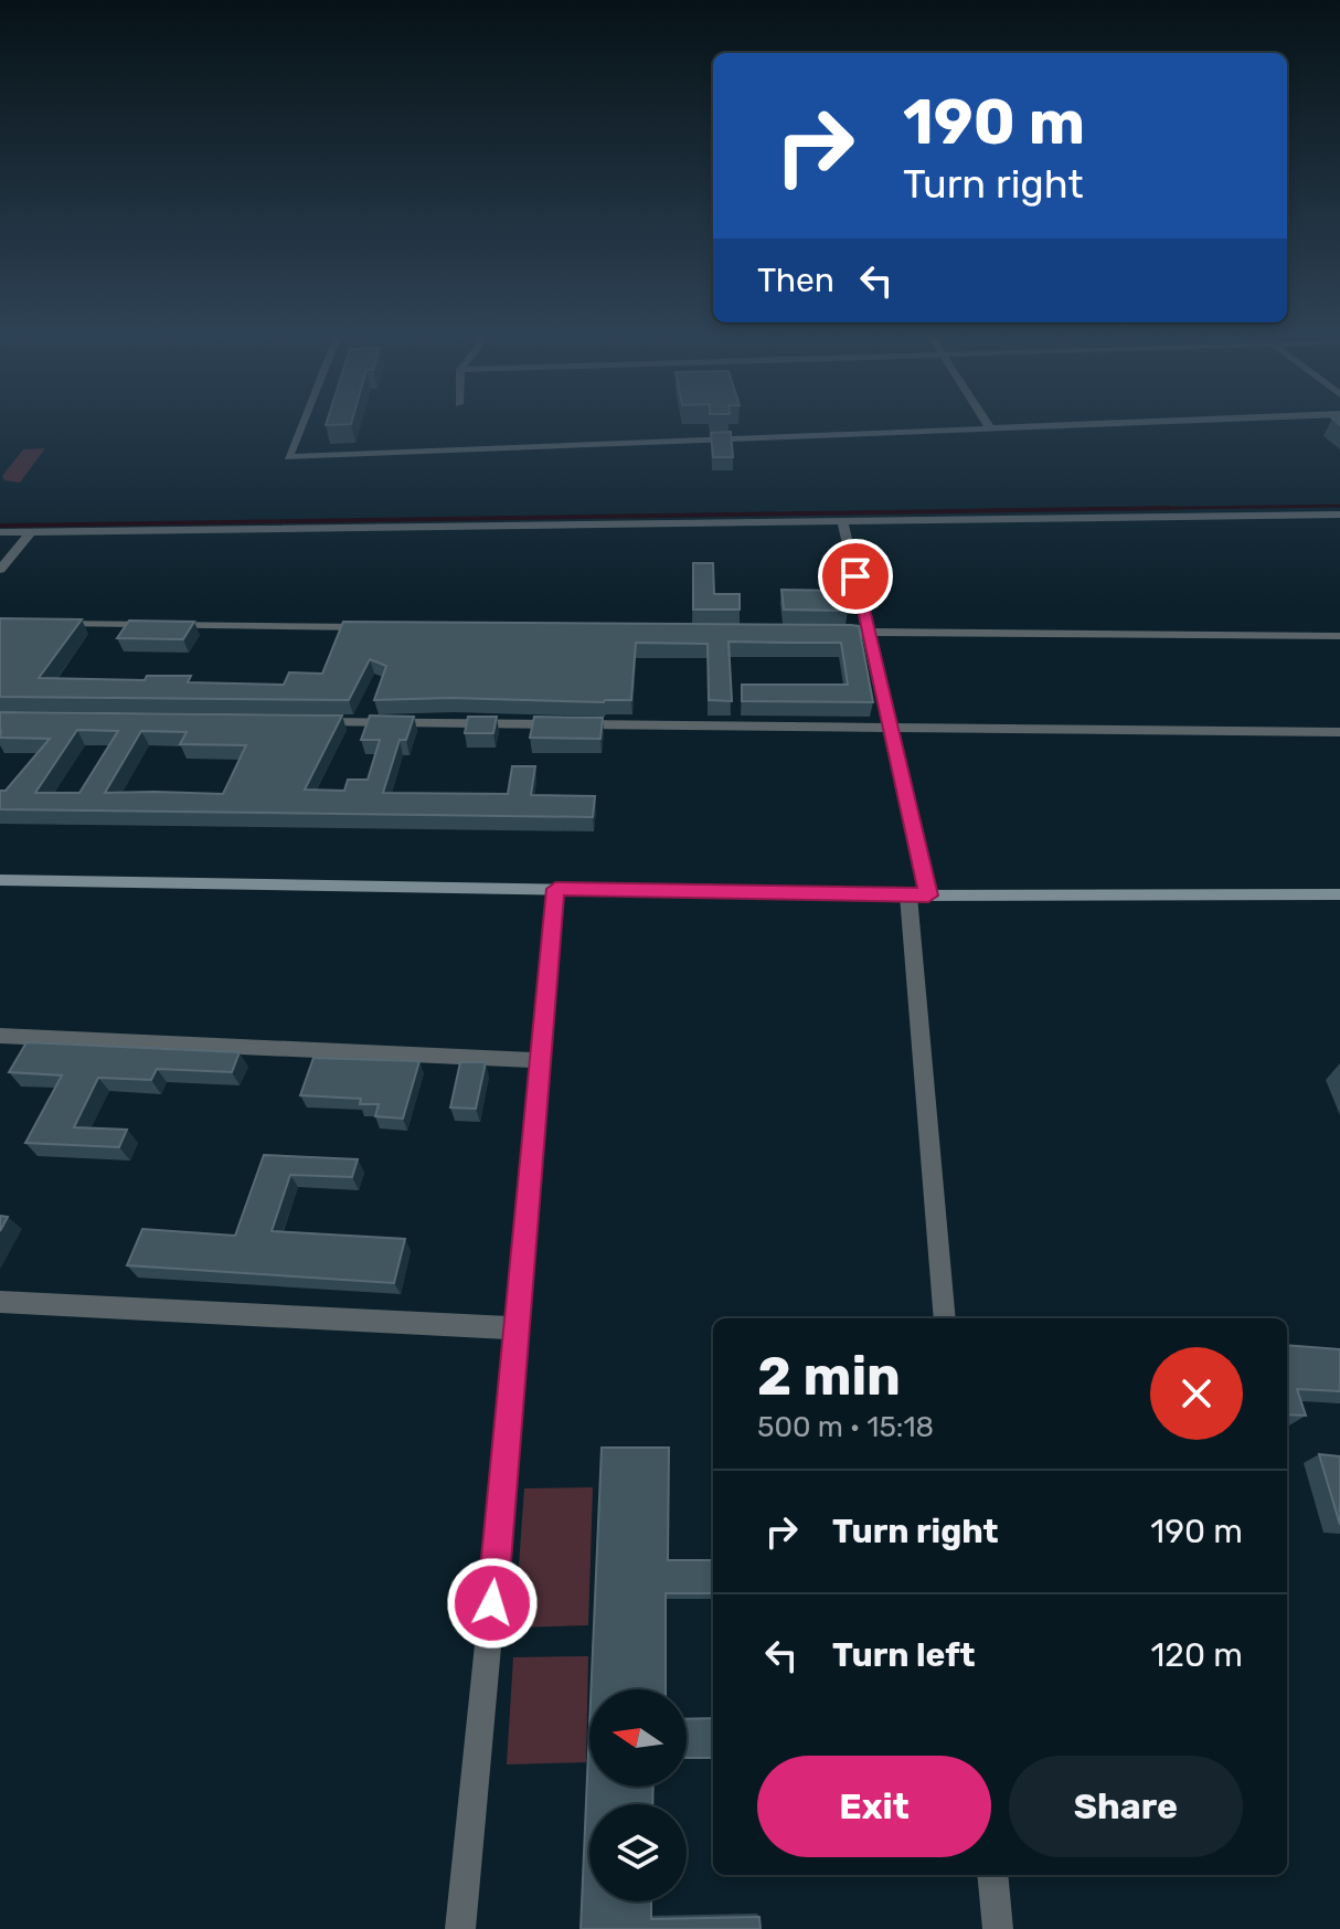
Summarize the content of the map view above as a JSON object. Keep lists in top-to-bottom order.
{
  "north": "left",
  "page": {
    "turn": ["190 m", "Turn right"],
    "then": "Then",
    "heading": ["2 min", "500 m · 15:18"],
    "list": [
      {
        "name": "Turn right",
        "value": "190 m"
      },
      {
        "name": "Turn left",
        "value": "120 m"
      }
    ],
    "buttons": ["Exit", "Share"]
  }
}
